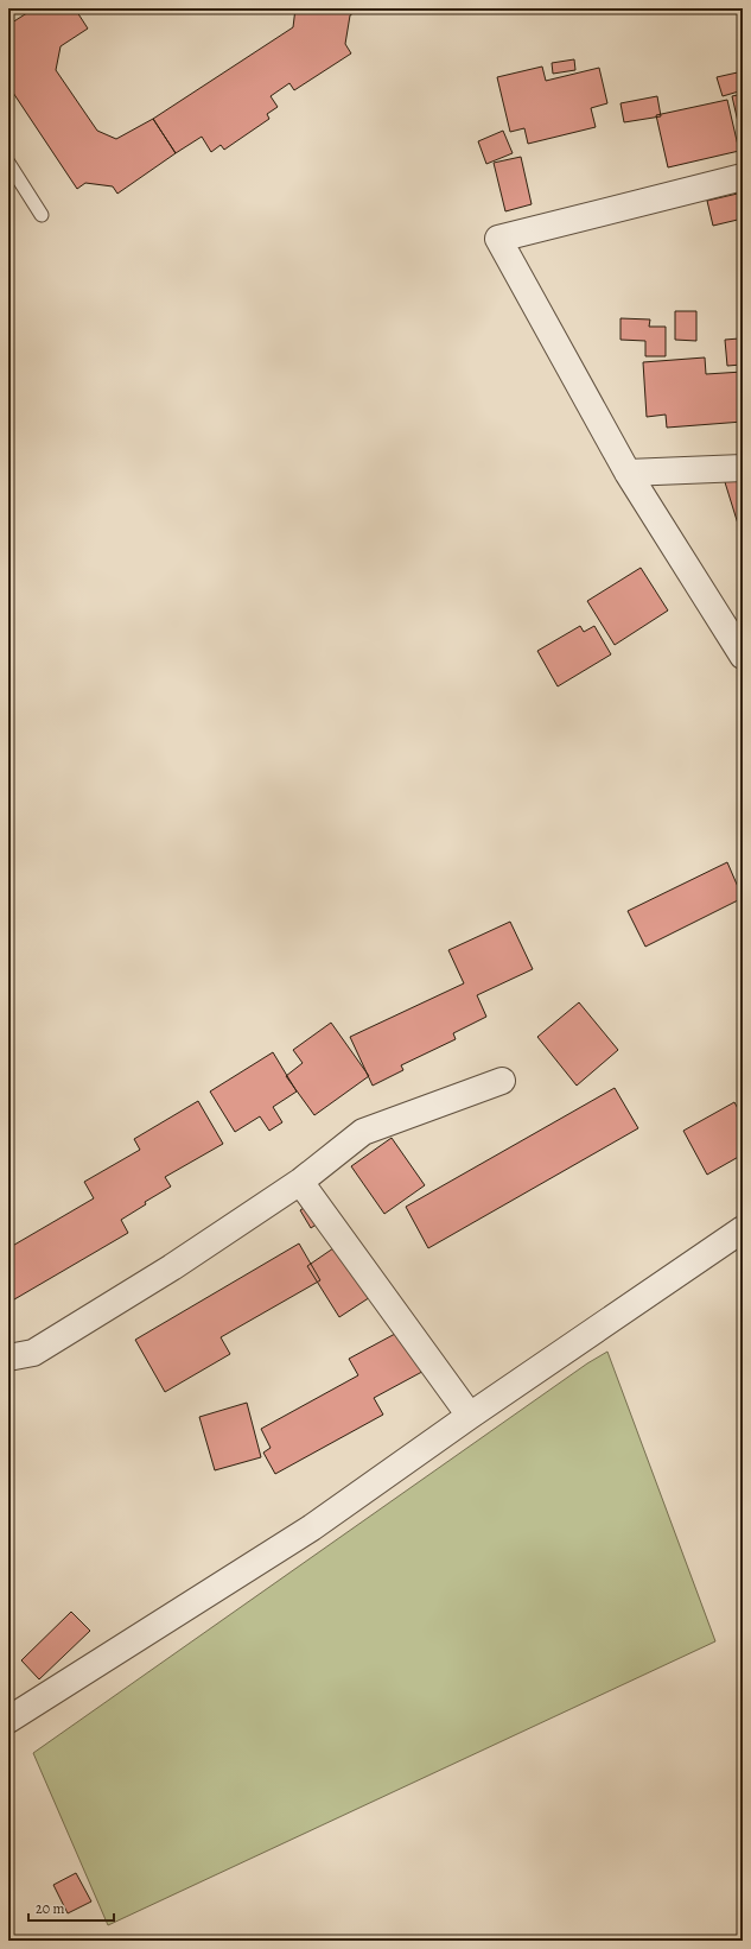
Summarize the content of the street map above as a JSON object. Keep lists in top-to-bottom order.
{
  "scale_bar": "20 m"
}
